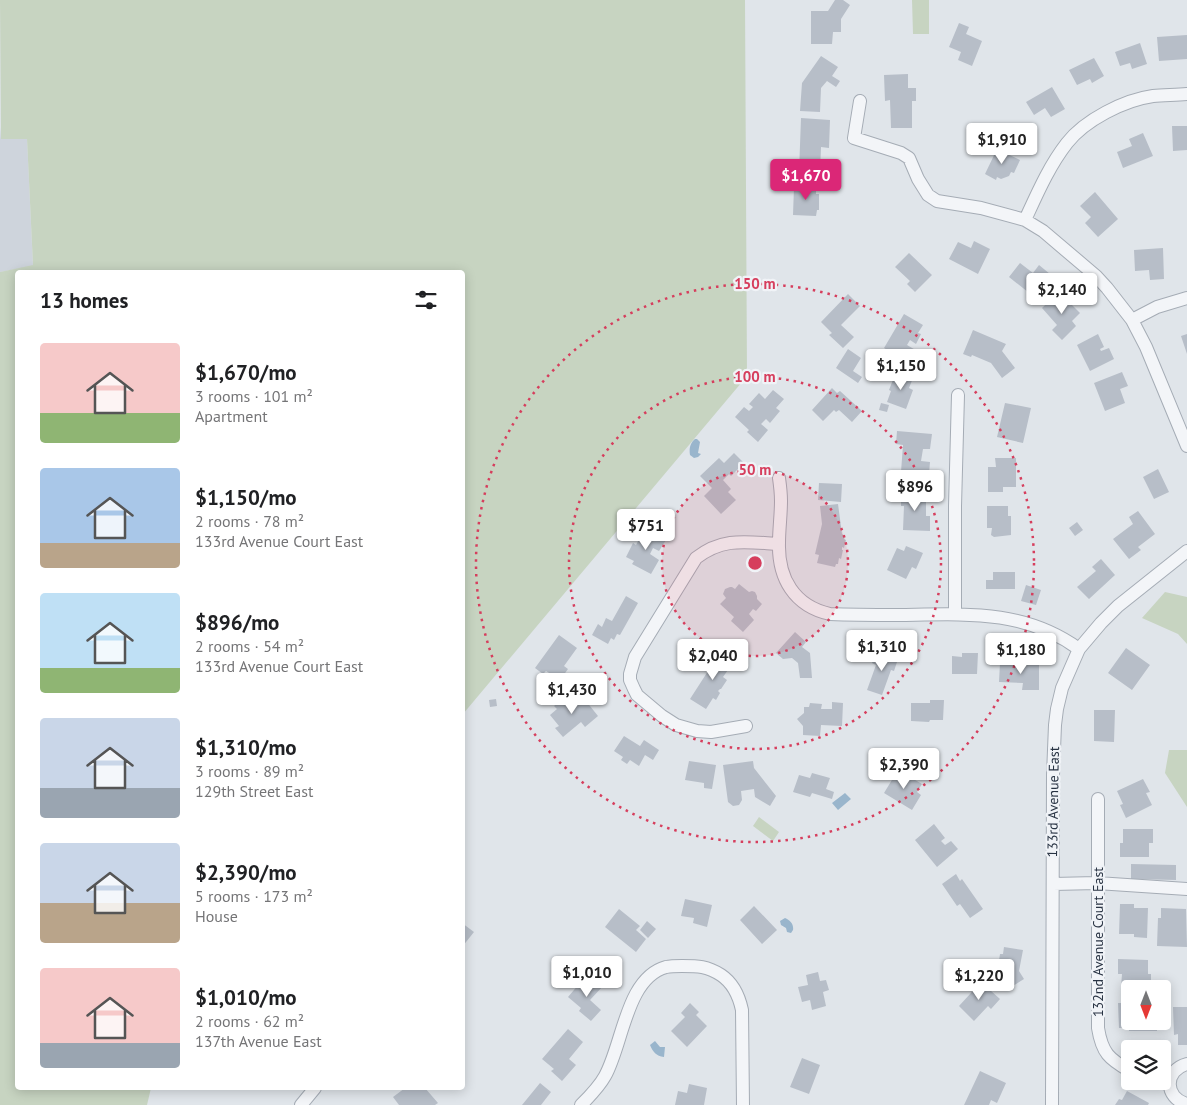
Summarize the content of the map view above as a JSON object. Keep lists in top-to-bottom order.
{
  "streets": {
    "street": ["133rd Avenue East", "132nd Avenue Court East"]
  },
  "north": "bottom",
  "page": {
    "price": [
      "$1,910",
      "$1,670",
      "$2,140",
      "$1,150",
      "$896",
      "$751",
      "$1,310",
      "$1,180",
      "$2,040",
      "$1,430",
      "$2,390",
      "$1,010",
      "$1,220"
    ],
    "heading": "13 homes",
    "list": [
      {
        "name": "$1,670/mo",
        "note": "3 rooms · 101 m² · Apartment"
      },
      {
        "name": "$1,150/mo",
        "note": "2 rooms · 78 m² · 133rd Avenue Court East"
      },
      {
        "name": "$896/mo",
        "note": "2 rooms · 54 m² · 133rd Avenue Court East"
      },
      {
        "name": "$1,310/mo",
        "note": "3 rooms · 89 m² · 129th Street East"
      },
      {
        "name": "$2,390/mo",
        "note": "5 rooms · 173 m² · House"
      },
      {
        "name": "$1,010/mo",
        "note": "2 rooms · 62 m² · 137th Avenue East"
      }
    ]
  },
  "rings": ["150 m", "100 m", "50 m"]
}
